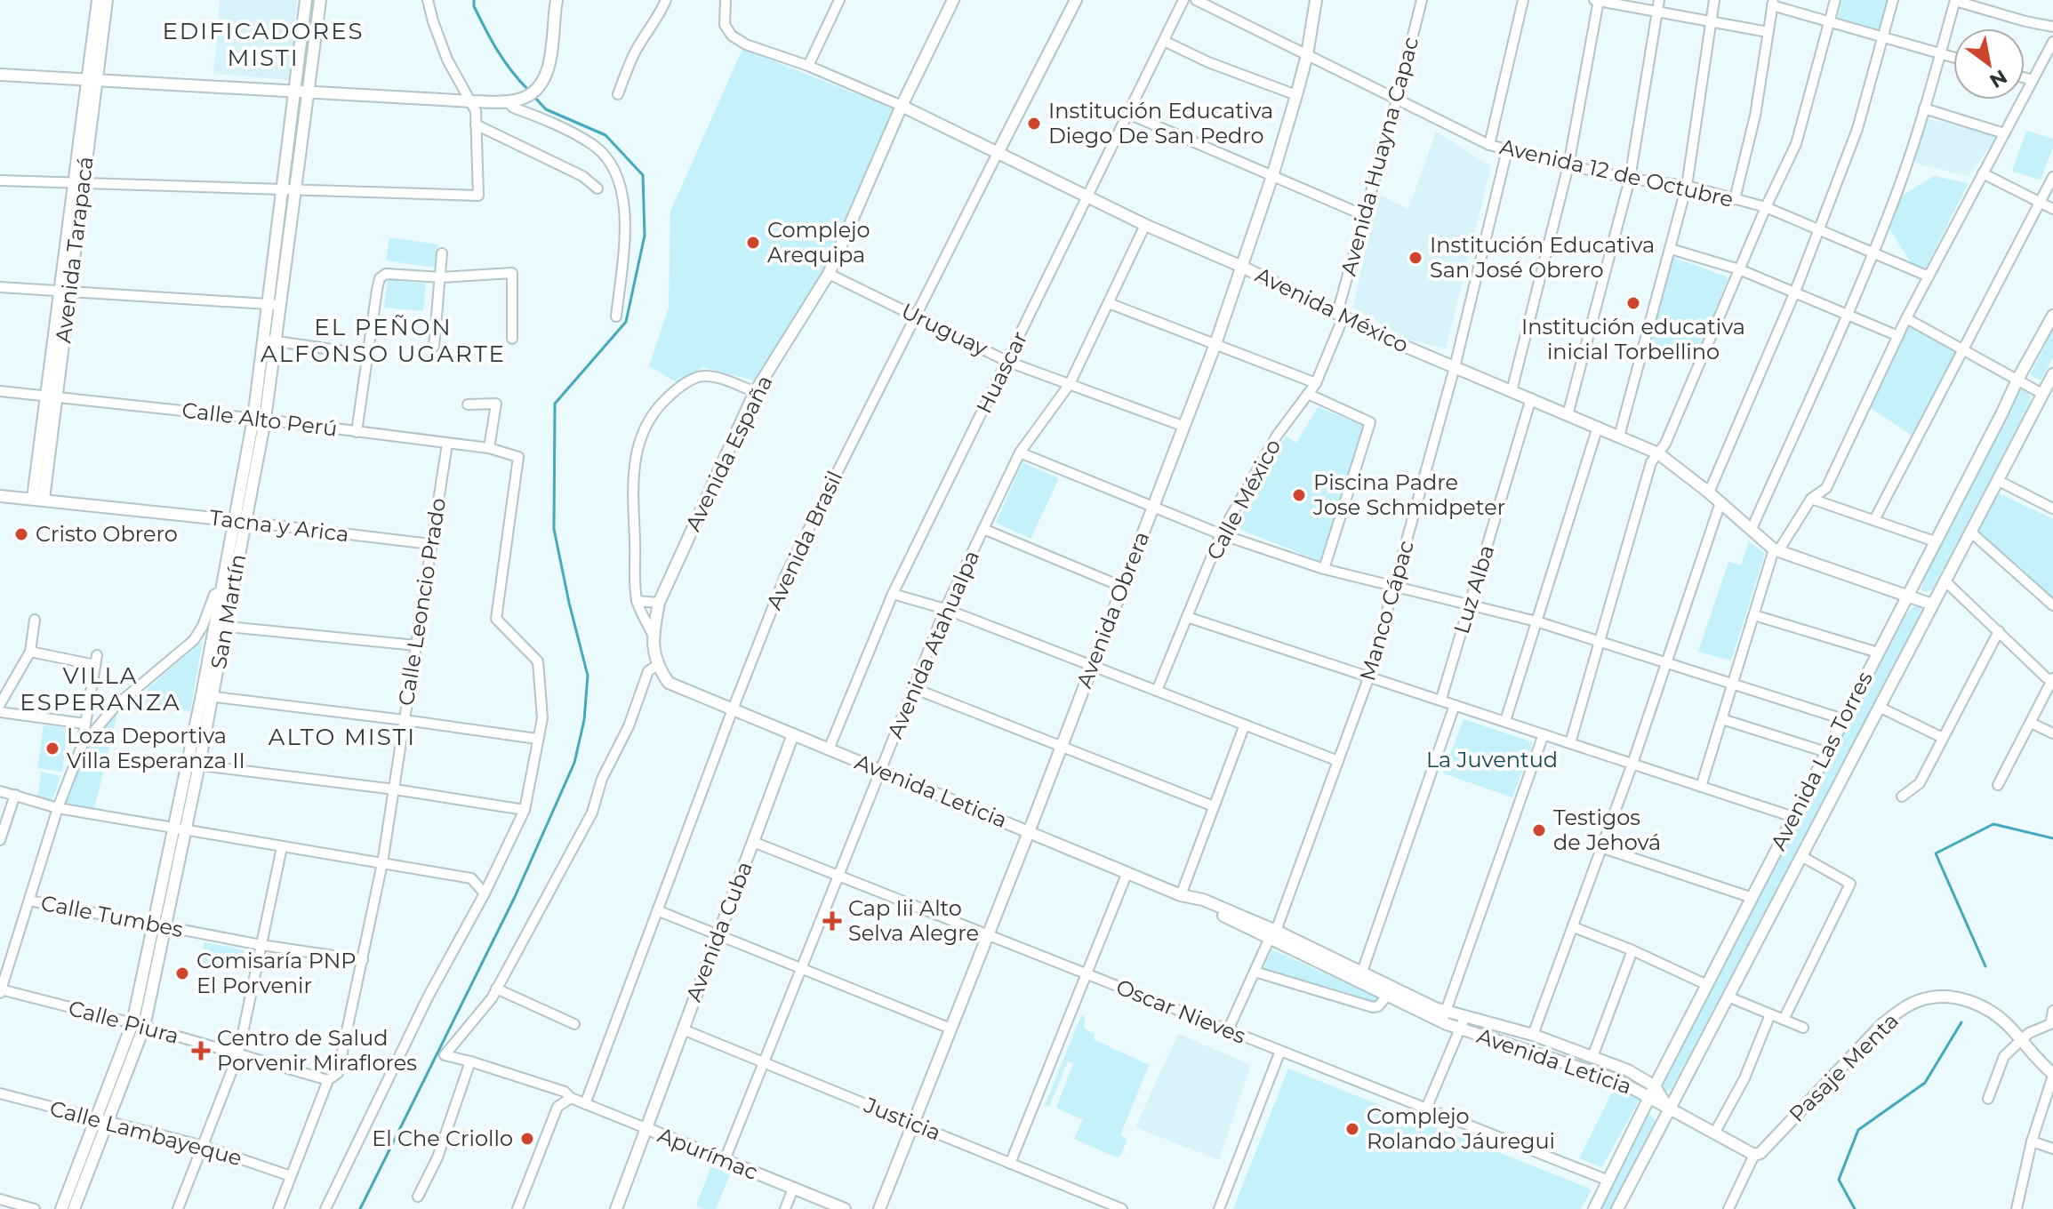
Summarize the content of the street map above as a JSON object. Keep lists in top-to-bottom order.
{
  "streets": {
    "street": [
      "Avenida Huayna Capac",
      "Avenida 12 de Octubre",
      "Avenida Tarapacá",
      "Avenida México",
      "Uruguay",
      "Huascar",
      "Calle Alto Perú",
      "Avenida España",
      "Calle México",
      "Tacna y Arica",
      "Avenida Brasil",
      "Luz Alba",
      "Calle Leoncio Prado",
      "Avenida Obrera",
      "Manco Cápac",
      "San Martín",
      "Avenida Atahualpa",
      "Avenida Las Torres",
      "Avenida Leticia",
      "Calle Tumbes",
      "Avenida Cuba",
      "Oscar Nieves",
      "Calle Piura",
      "Pasaje Menta",
      "Justicia",
      "Calle Lambayeque",
      "Apurímac"
    ]
  },
  "crossings": [
    ["Avenida Huayna Capac", "Avenida 12 de Octubre"],
    ["Avenida Huayna Capac", "Avenida México"],
    ["Avenida Huayna Capac", "Calle México"],
    ["Avenida 12 de Octubre", "Avenida Obrera"],
    ["Avenida 12 de Octubre", "Manco Cápac"],
    ["Avenida Tarapacá", "Calle Alto Perú"],
    ["Avenida Tarapacá", "Tacna y Arica"],
    ["Avenida México", "Huascar"],
    ["Avenida México", "Avenida España"],
    ["Avenida México", "Calle México"],
    ["Avenida México", "Avenida Brasil"],
    ["Avenida México", "Luz Alba"],
    ["Avenida México", "Avenida Obrera"],
    ["Avenida México", "Manco Cápac"],
    ["Avenida México", "Avenida Atahualpa"],
    ["Avenida México", "Avenida Las Torres"],
    ["Uruguay", "Huascar"],
    ["Uruguay", "Avenida España"],
    ["Uruguay", "Avenida Brasil"],
    ["Uruguay", "Avenida Obrera"],
    ["Uruguay", "Avenida Atahualpa"],
    ["Huascar", "Avenida Leticia"],
    ["Calle Alto Perú", "Calle Leoncio Prado"],
    ["Calle Alto Perú", "San Martín"],
    ["Avenida España", "Avenida Leticia"],
    ["Tacna y Arica", "Calle Leoncio Prado"],
    ["Tacna y Arica", "San Martín"],
    ["Avenida Brasil", "Avenida Leticia"],
    ["Avenida Brasil", "Apurímac"],
    ["Calle Leoncio Prado", "Calle Tumbes"],
    ["Calle Leoncio Prado", "Calle Piura"],
    ["Calle Leoncio Prado", "Calle Lambayeque"],
    ["Avenida Obrera", "Avenida Leticia"],
    ["Avenida Obrera", "Oscar Nieves"],
    ["Avenida Obrera", "Justicia"],
    ["Manco Cápac", "Avenida Leticia"],
    ["Manco Cápac", "Oscar Nieves"],
    ["San Martín", "Calle Tumbes"],
    ["San Martín", "Calle Piura"],
    ["San Martín", "Calle Lambayeque"],
    ["Avenida Atahualpa", "Avenida Leticia"],
    ["Avenida Atahualpa", "Oscar Nieves"],
    ["Avenida Atahualpa", "Justicia"],
    ["Avenida Atahualpa", "Apurímac"],
    ["Avenida Las Torres", "Avenida Leticia"],
    ["Avenida Las Torres", "Oscar Nieves"],
    ["Avenida Leticia", "Avenida Cuba"],
    ["Avenida Cuba", "Oscar Nieves"],
    ["Avenida Cuba", "Justicia"],
    ["Avenida Cuba", "Apurímac"]
  ],
  "districts": [
    "EDIFICADORES MISTI",
    "EL PEÑON ALFONSO UGARTE",
    "VILLA ESPERANZA",
    "ALTO MISTI"
  ],
  "parks": ["La Juventud"],
  "places": {
    "other": [
      "Institución Educativa Diego De San Pedro",
      "Complejo Arequipa",
      "Institución Educativa San José Obrero",
      "Institución educativa inicial Torbellino",
      "Piscina Padre Jose Schmidpeter",
      "Cristo Obrero",
      "Loza Deportiva Villa Esperanza II",
      "Testigos de Jehová",
      "Comisaría PNP El Porvenir",
      "Complejo Rolando Jáuregui",
      "El Che Criollo"
    ],
    "health": ["Cap Iii Alto Selva Alegre", "Centro de Salud Porvenir Miraflores"]
  },
  "north": "bottom right"
}
